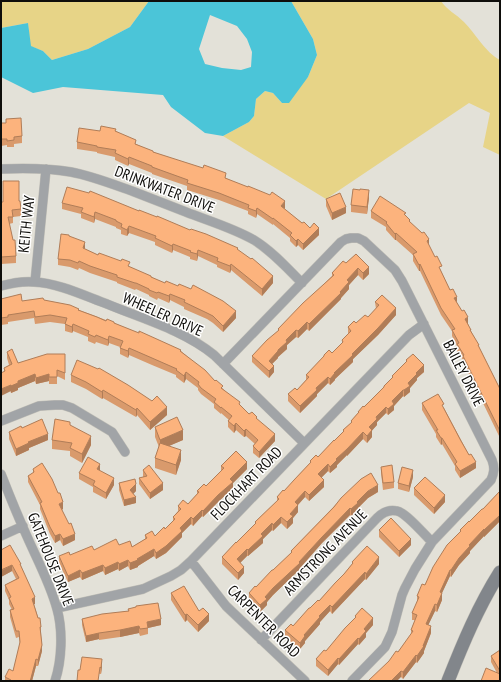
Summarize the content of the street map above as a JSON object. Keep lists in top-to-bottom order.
{
  "streets": {
    "street": [
      "DRINKWATER DRIVE",
      "KEITH WAY",
      "WHEELER DRIVE",
      "BAILEY DRIVE",
      "FLOCKHART ROAD",
      "ARMSTRONG AVENUE",
      "GATEHOUSE DRIVE",
      "CARPENTER ROAD"
    ]
  },
  "crossings": [
    ["DRINKWATER DRIVE", "KEITH WAY"],
    ["DRINKWATER DRIVE", "BAILEY DRIVE"],
    ["KEITH WAY", "WHEELER DRIVE"],
    ["WHEELER DRIVE", "BAILEY DRIVE"],
    ["WHEELER DRIVE", "FLOCKHART ROAD"],
    ["BAILEY DRIVE", "FLOCKHART ROAD"],
    ["BAILEY DRIVE", "ARMSTRONG AVENUE"],
    ["FLOCKHART ROAD", "GATEHOUSE DRIVE"],
    ["FLOCKHART ROAD", "CARPENTER ROAD"],
    ["ARMSTRONG AVENUE", "CARPENTER ROAD"]
  ]
}
